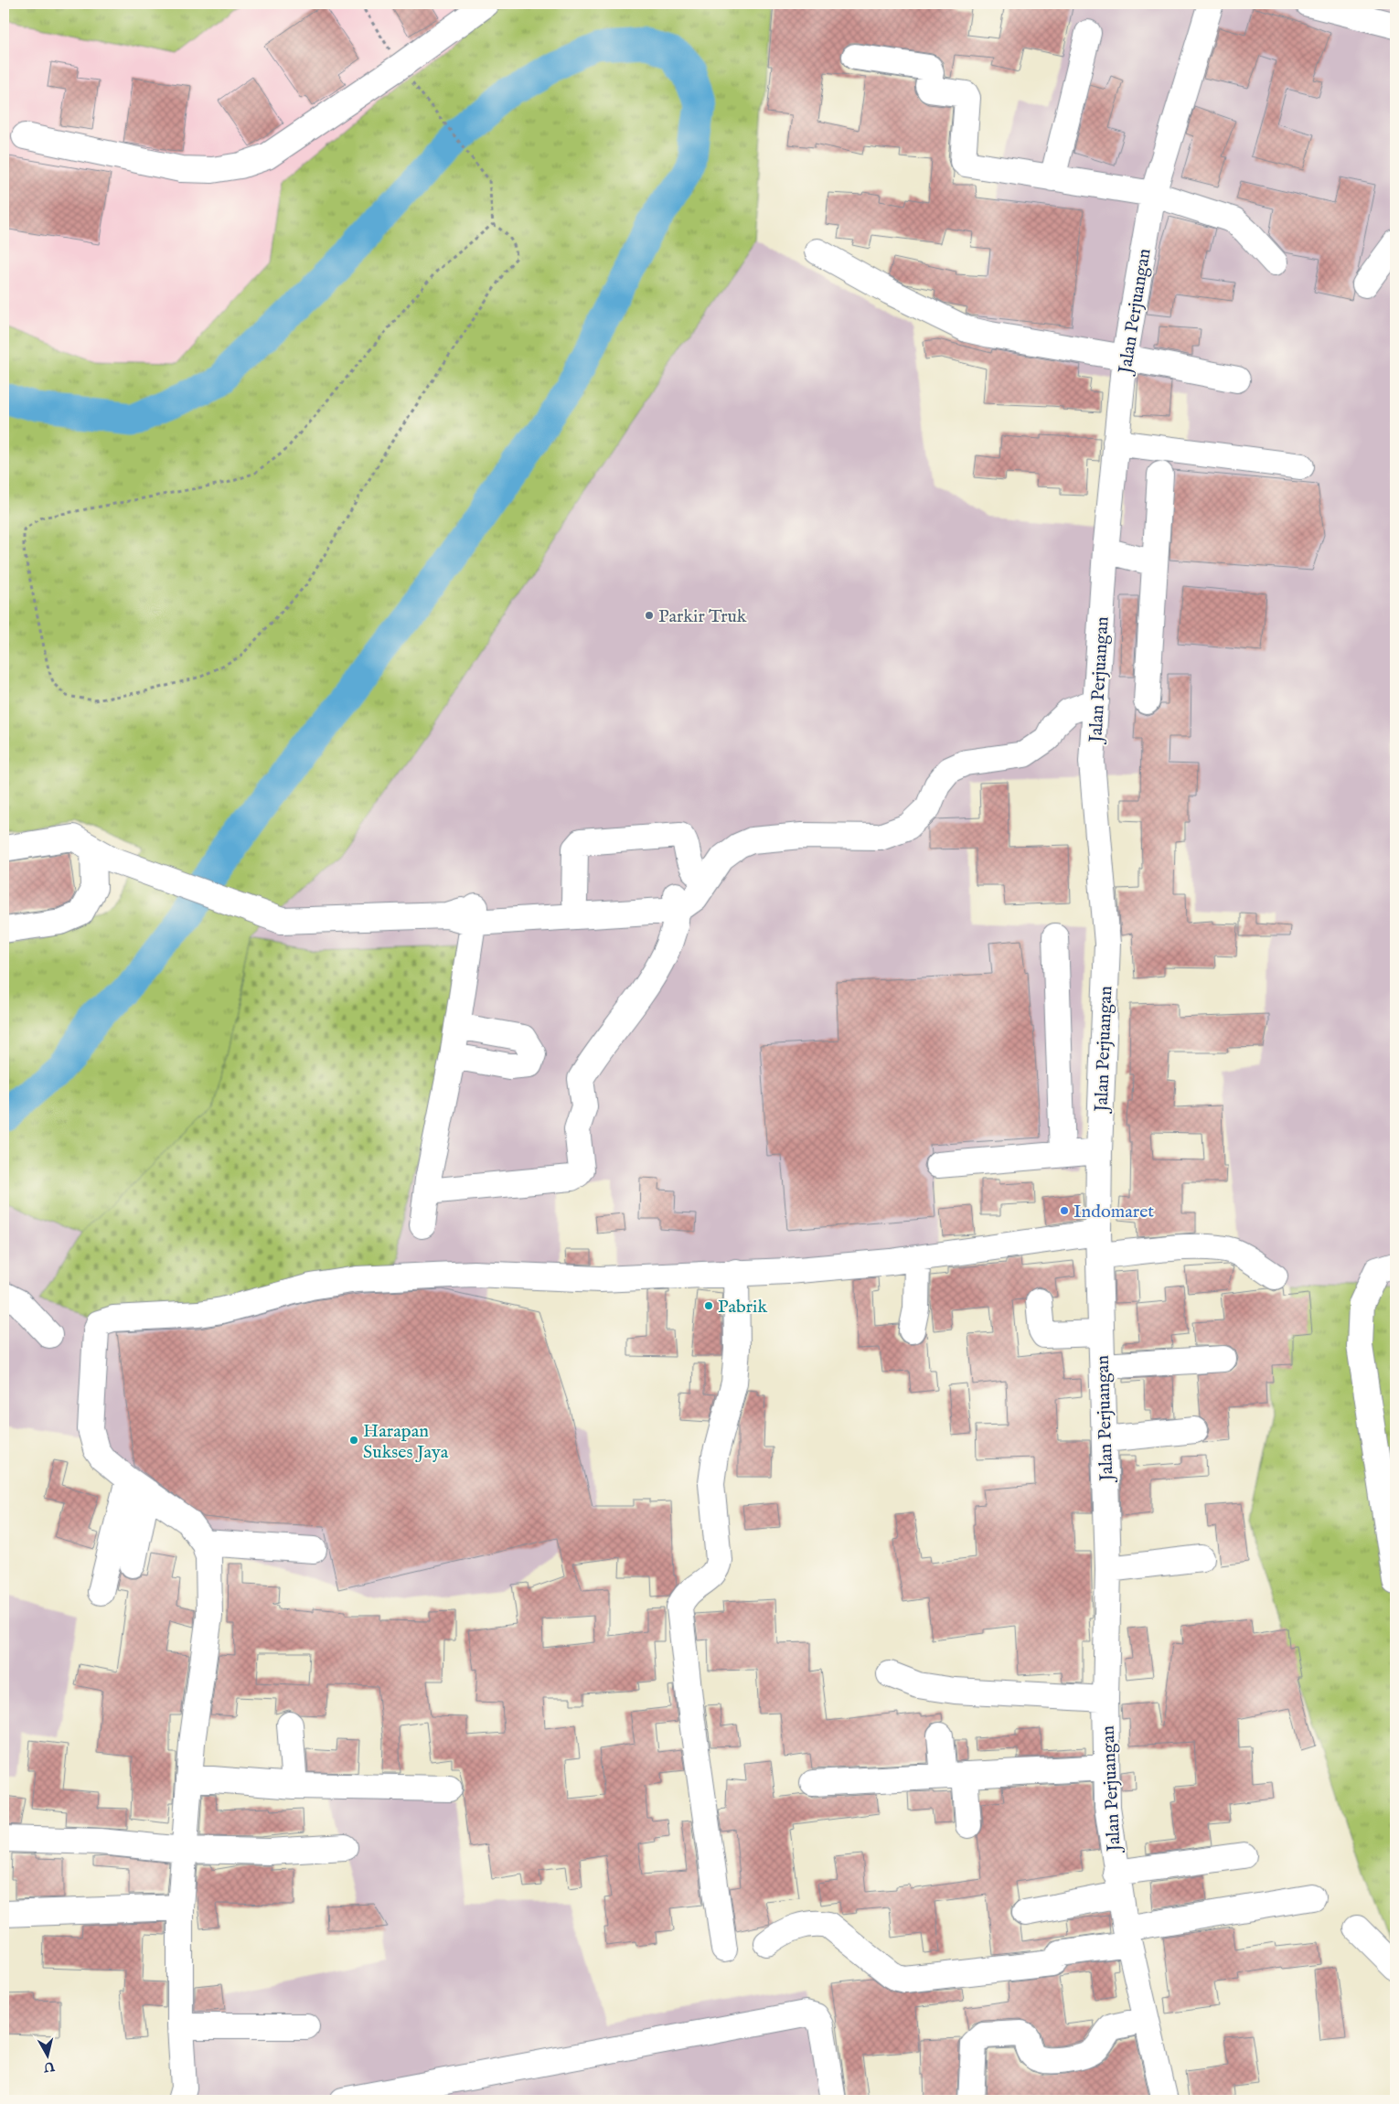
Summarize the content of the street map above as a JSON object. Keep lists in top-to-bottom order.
{
  "streets": {
    "street": ["Jalan Perjuangan"]
  },
  "places": [
    "Parkir Truk",
    "Indomaret",
    "Pabrik",
    "Harapan Sukses Jaya"
  ],
  "north": "bottom"
}
